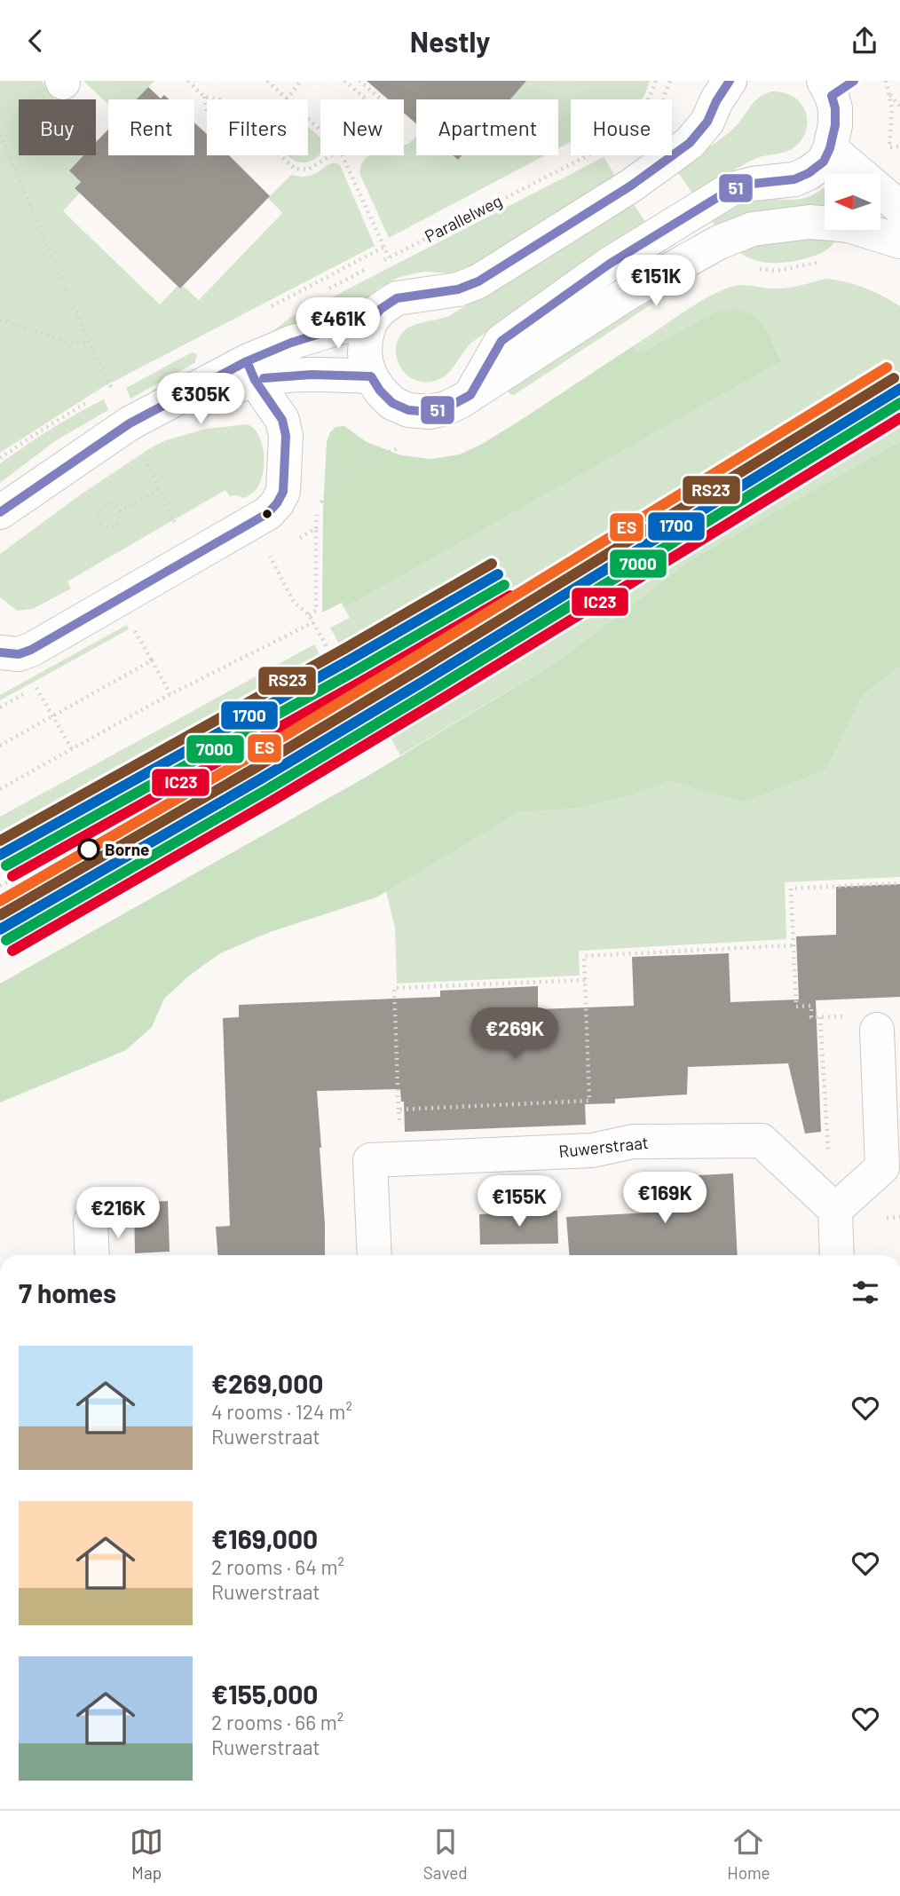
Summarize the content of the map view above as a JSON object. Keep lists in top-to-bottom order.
{
  "streets": {
    "street": ["Ruwerstraat"],
    "path": ["Parallelweg"]
  },
  "places": ["Borne"],
  "lines": [
    "transit line 51",
    "transit line ES",
    "transit line RS23",
    "transit line 1700",
    "transit line 7000",
    "transit line IC23"
  ],
  "north": "left",
  "page": {
    "header": "Nestly",
    "chip": [
      "Buy",
      "Rent",
      "Filters",
      "New",
      "Apartment",
      "House"
    ],
    "price": [
      "€151K",
      "€461K",
      "€305K",
      "€269K",
      "€169K",
      "€155K",
      "€216K"
    ],
    "heading": "7 homes",
    "list": [
      {
        "name": "€269,000",
        "note": "4 rooms · 124 m² · Ruwerstraat"
      },
      {
        "name": "€169,000",
        "note": "2 rooms · 64 m² · Ruwerstraat"
      },
      {
        "name": "€155,000",
        "note": "2 rooms · 66 m² · Ruwerstraat"
      }
    ],
    "tabs": ["Map", "Saved", "Home"]
  }
}
